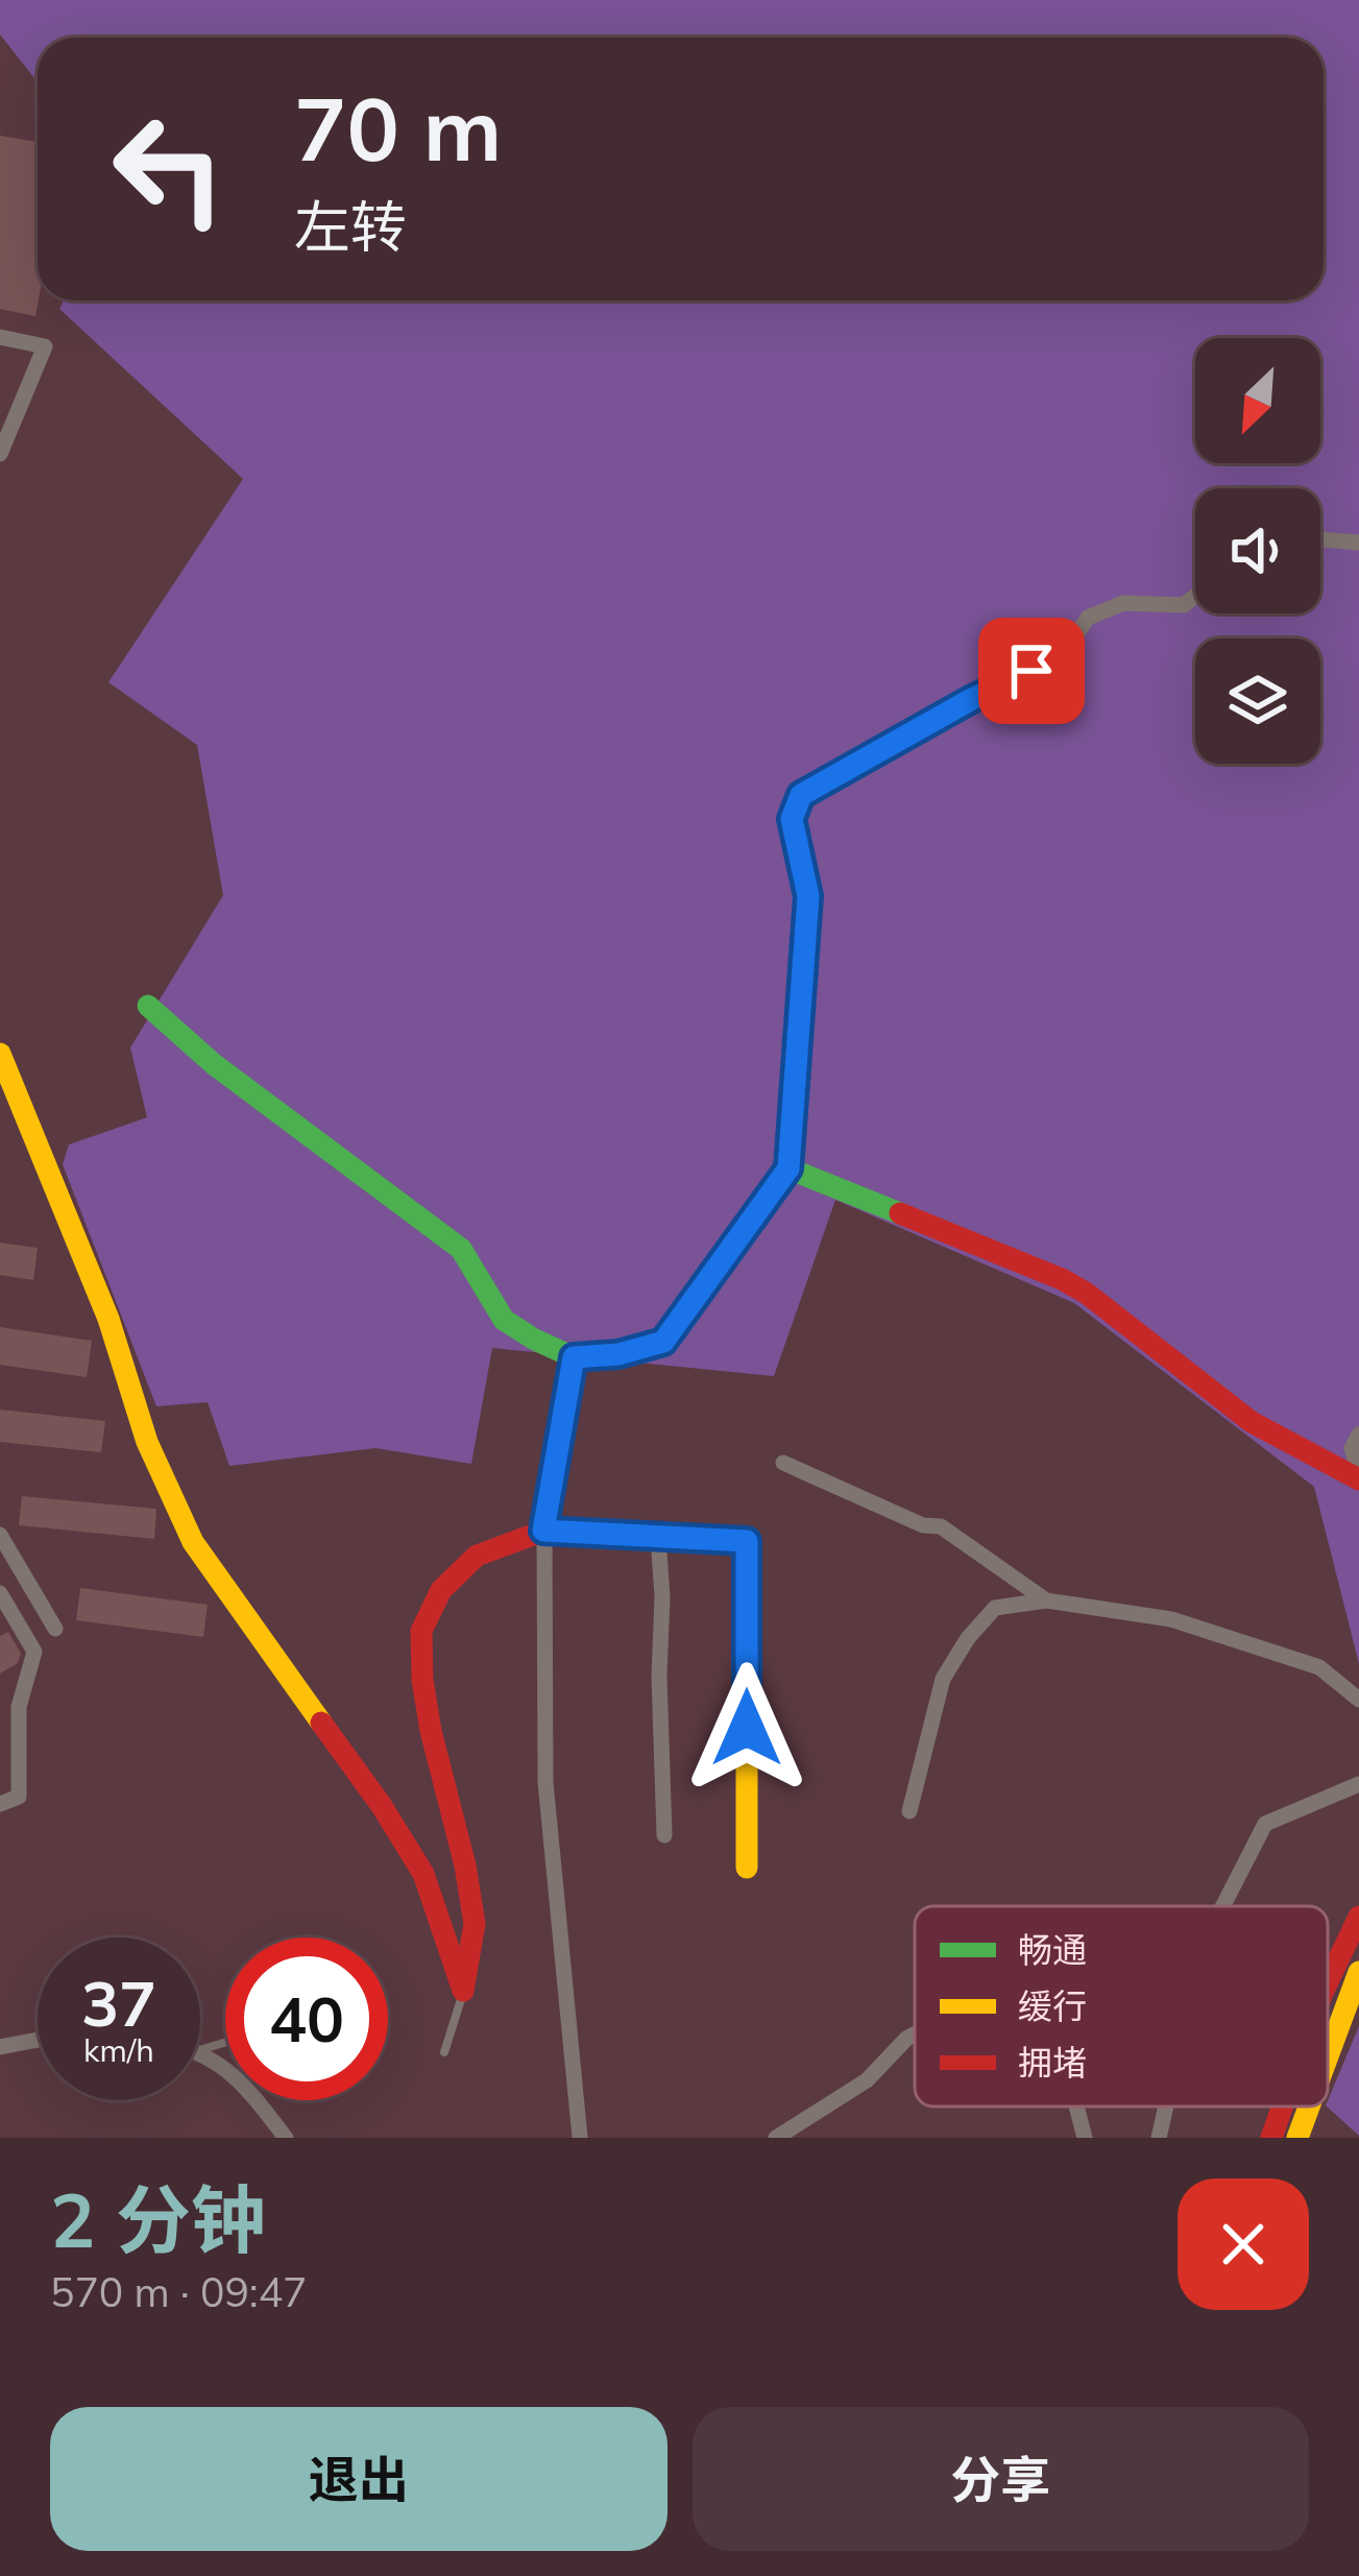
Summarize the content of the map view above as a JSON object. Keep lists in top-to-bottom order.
{
  "legend": ["畅通", "缓行", "拥堵"],
  "north": "bottom left",
  "page": {
    "turn": ["70 m", "左转"],
    "speed": "37 km/h",
    "limit": "40",
    "heading": ["2 分钟", "570 m · 09:47"],
    "buttons": ["退出", "分享"]
  }
}
